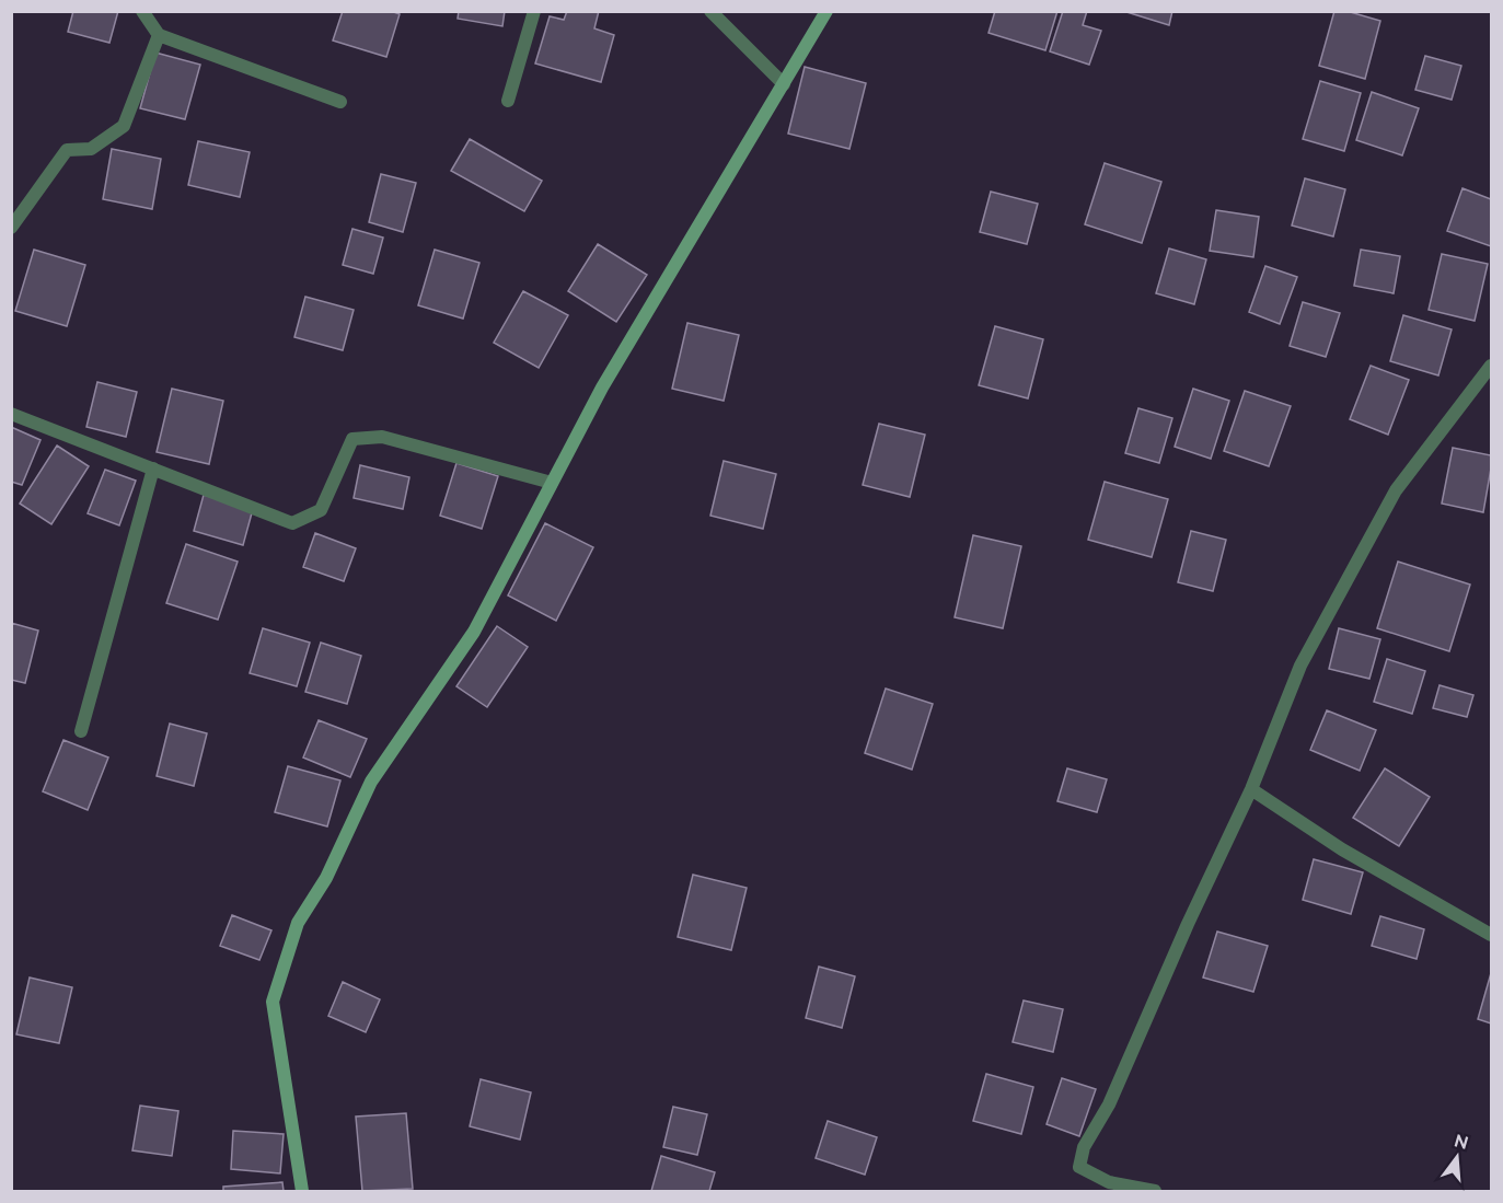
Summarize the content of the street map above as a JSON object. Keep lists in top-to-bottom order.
{
  "north": "top"
}
